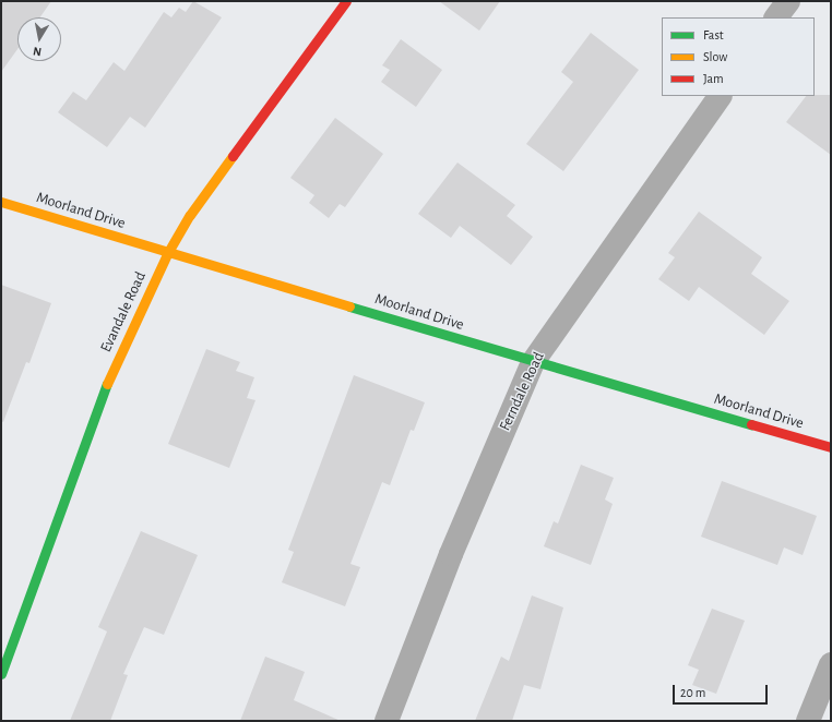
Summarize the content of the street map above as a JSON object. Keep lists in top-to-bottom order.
{
  "streets": {
    "street": ["Moorland Drive", "Evandale Road", "Ferndale Road"]
  },
  "crossings": [
    ["Moorland Drive", "Evandale Road"],
    ["Moorland Drive", "Ferndale Road"]
  ],
  "legend": ["Fast", "Slow", "Jam"],
  "scale_bar": "20 m",
  "north": "bottom"
}
